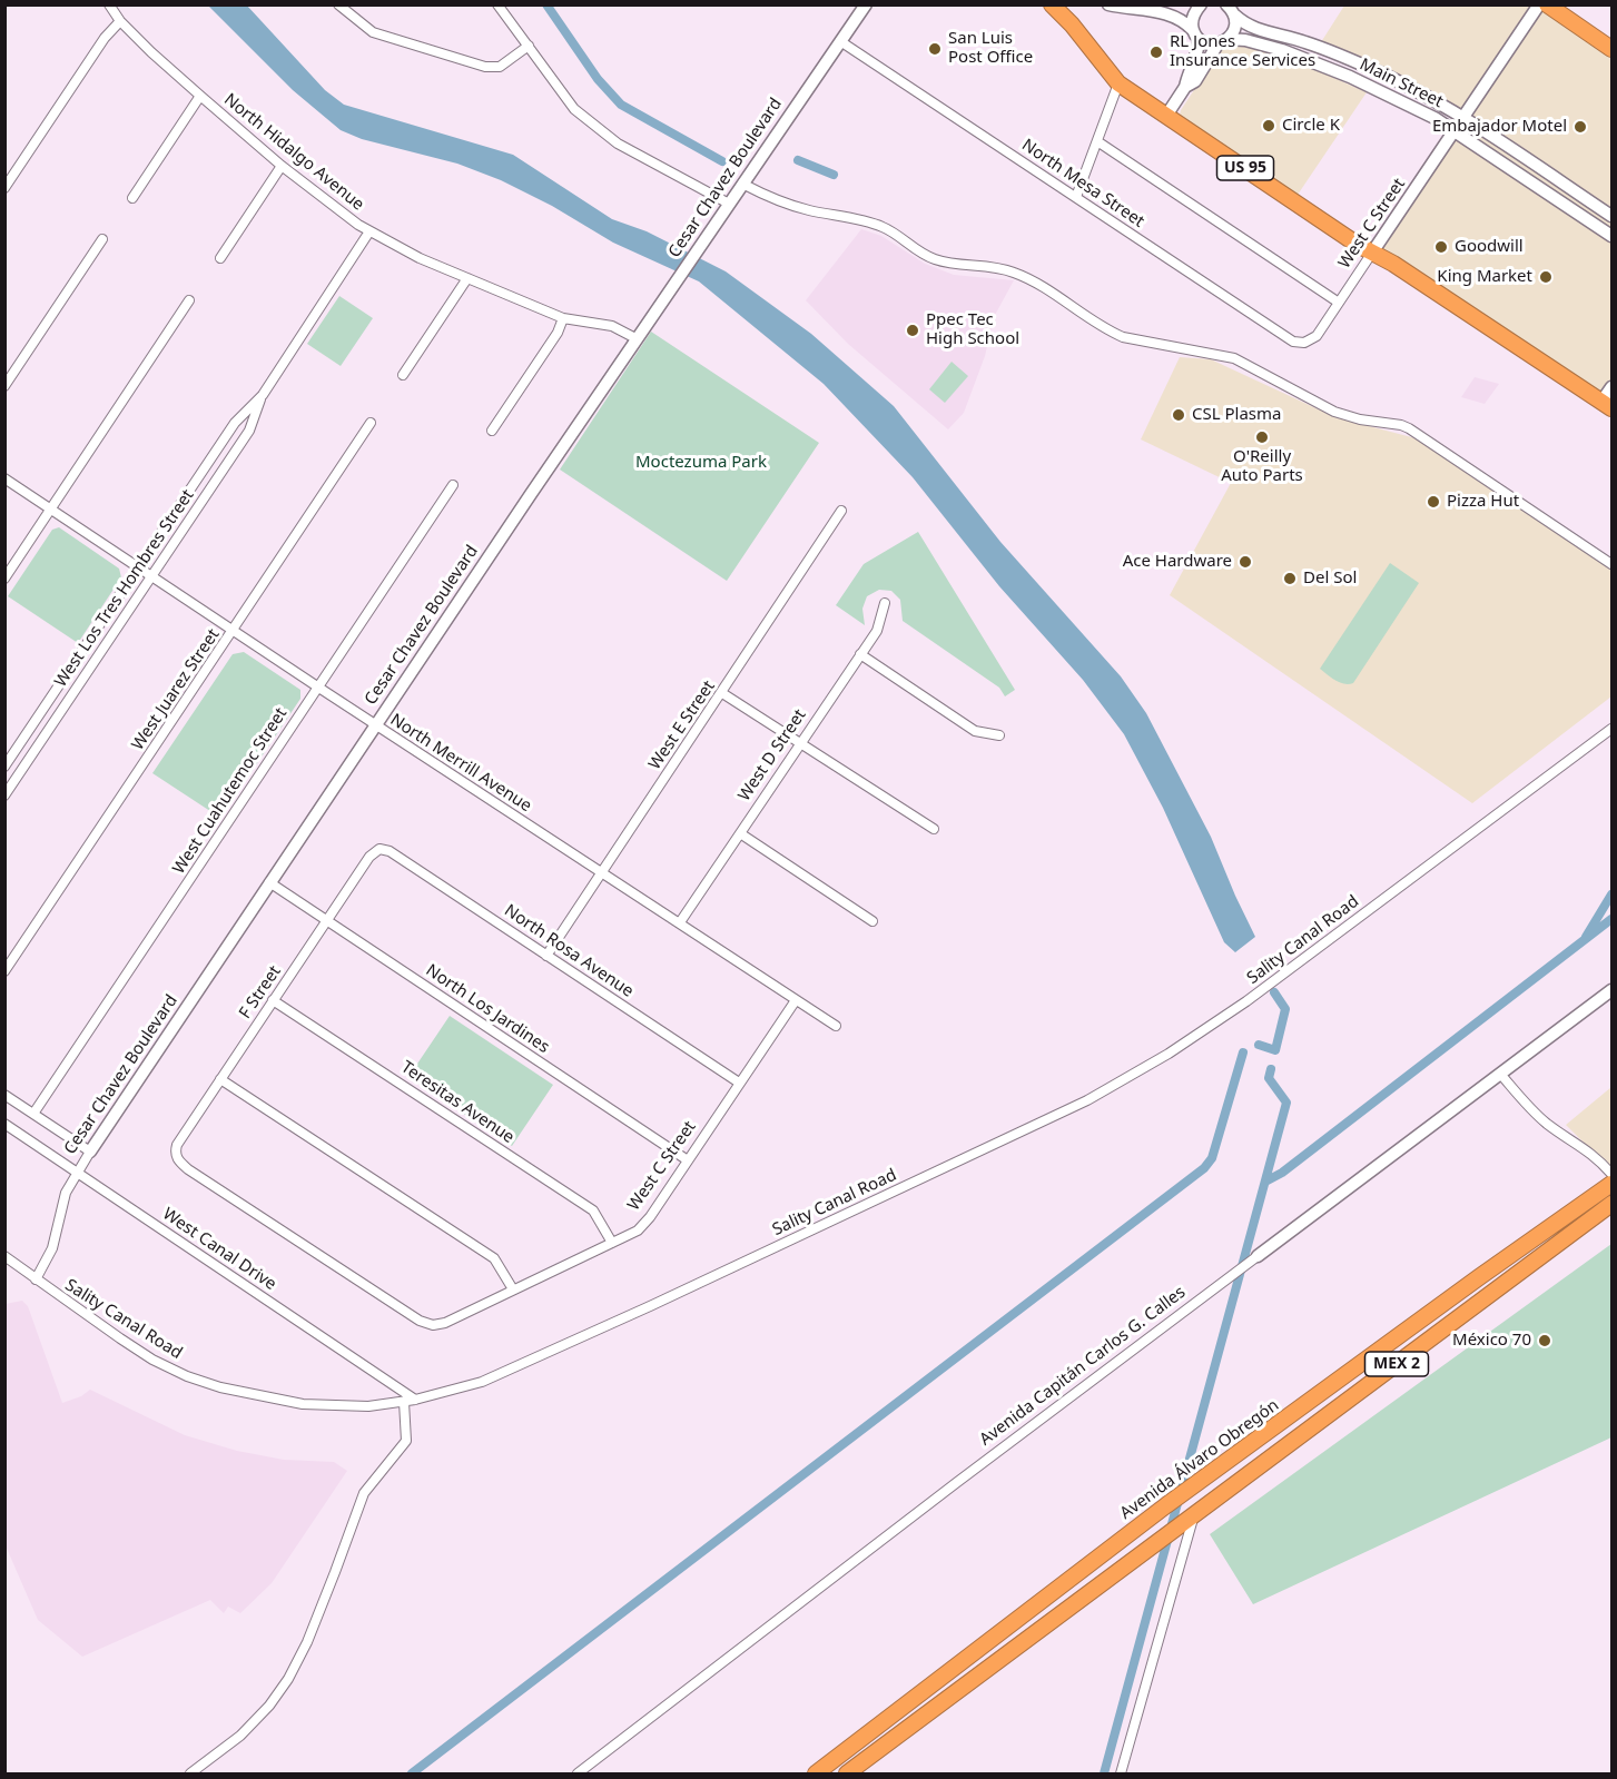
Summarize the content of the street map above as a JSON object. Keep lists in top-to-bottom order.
{
  "streets": {
    "highway": ["US 95", "MEX 2", "Avenida Álvaro Obregón"],
    "street": [
      "Main Street",
      "North Hidalgo Avenue",
      "Cesar Chavez Boulevard",
      "North Mesa Street",
      "West C Street",
      "West Los Tres Hombres Street",
      "West Juarez Street",
      "West E Street",
      "West D Street",
      "North Merrill Avenue",
      "West Cuahutemoc Street",
      "Sality Canal Road",
      "North Rosa Avenue",
      "F Street",
      "North Los Jardines",
      "Teresitas Avenue",
      "West Canal Drive",
      "Avenida Capitán Carlos G. Calles"
    ]
  },
  "crossings": [
    ["Main Street", "West C Street"],
    ["North Hidalgo Avenue", "Cesar Chavez Boulevard"],
    ["North Hidalgo Avenue", "West Los Tres Hombres Street"],
    ["US 95", "West C Street"],
    ["Cesar Chavez Boulevard", "North Mesa Street"],
    ["Cesar Chavez Boulevard", "North Merrill Avenue"],
    ["Cesar Chavez Boulevard", "Sality Canal Road"],
    ["Cesar Chavez Boulevard", "North Los Jardines"],
    ["Cesar Chavez Boulevard", "West Canal Drive"],
    ["North Mesa Street", "West C Street"],
    ["West C Street", "North Merrill Avenue"],
    ["West C Street", "North Rosa Avenue"],
    ["West C Street", "F Street"],
    ["West C Street", "North Los Jardines"],
    ["West C Street", "Teresitas Avenue"],
    ["West Los Tres Hombres Street", "North Merrill Avenue"],
    ["West Juarez Street", "North Merrill Avenue"],
    ["West E Street", "North Merrill Avenue"],
    ["West E Street", "North Rosa Avenue"],
    ["West D Street", "North Merrill Avenue"],
    ["North Merrill Avenue", "West Cuahutemoc Street"],
    ["Sality Canal Road", "West Canal Drive"],
    ["North Rosa Avenue", "F Street"],
    ["F Street", "North Los Jardines"],
    ["F Street", "Teresitas Avenue"]
  ],
  "parks": ["Moctezuma Park"],
  "places": [
    "San Luis Post Office",
    "RL Jones Insurance Services",
    "Circle K",
    "Embajador Motel",
    "Goodwill",
    "King Market",
    "Ppec Tec High School",
    "CSL Plasma",
    "O'Reilly Auto Parts",
    "Pizza Hut",
    "Ace Hardware",
    "Del Sol",
    "México 70"
  ]
}
